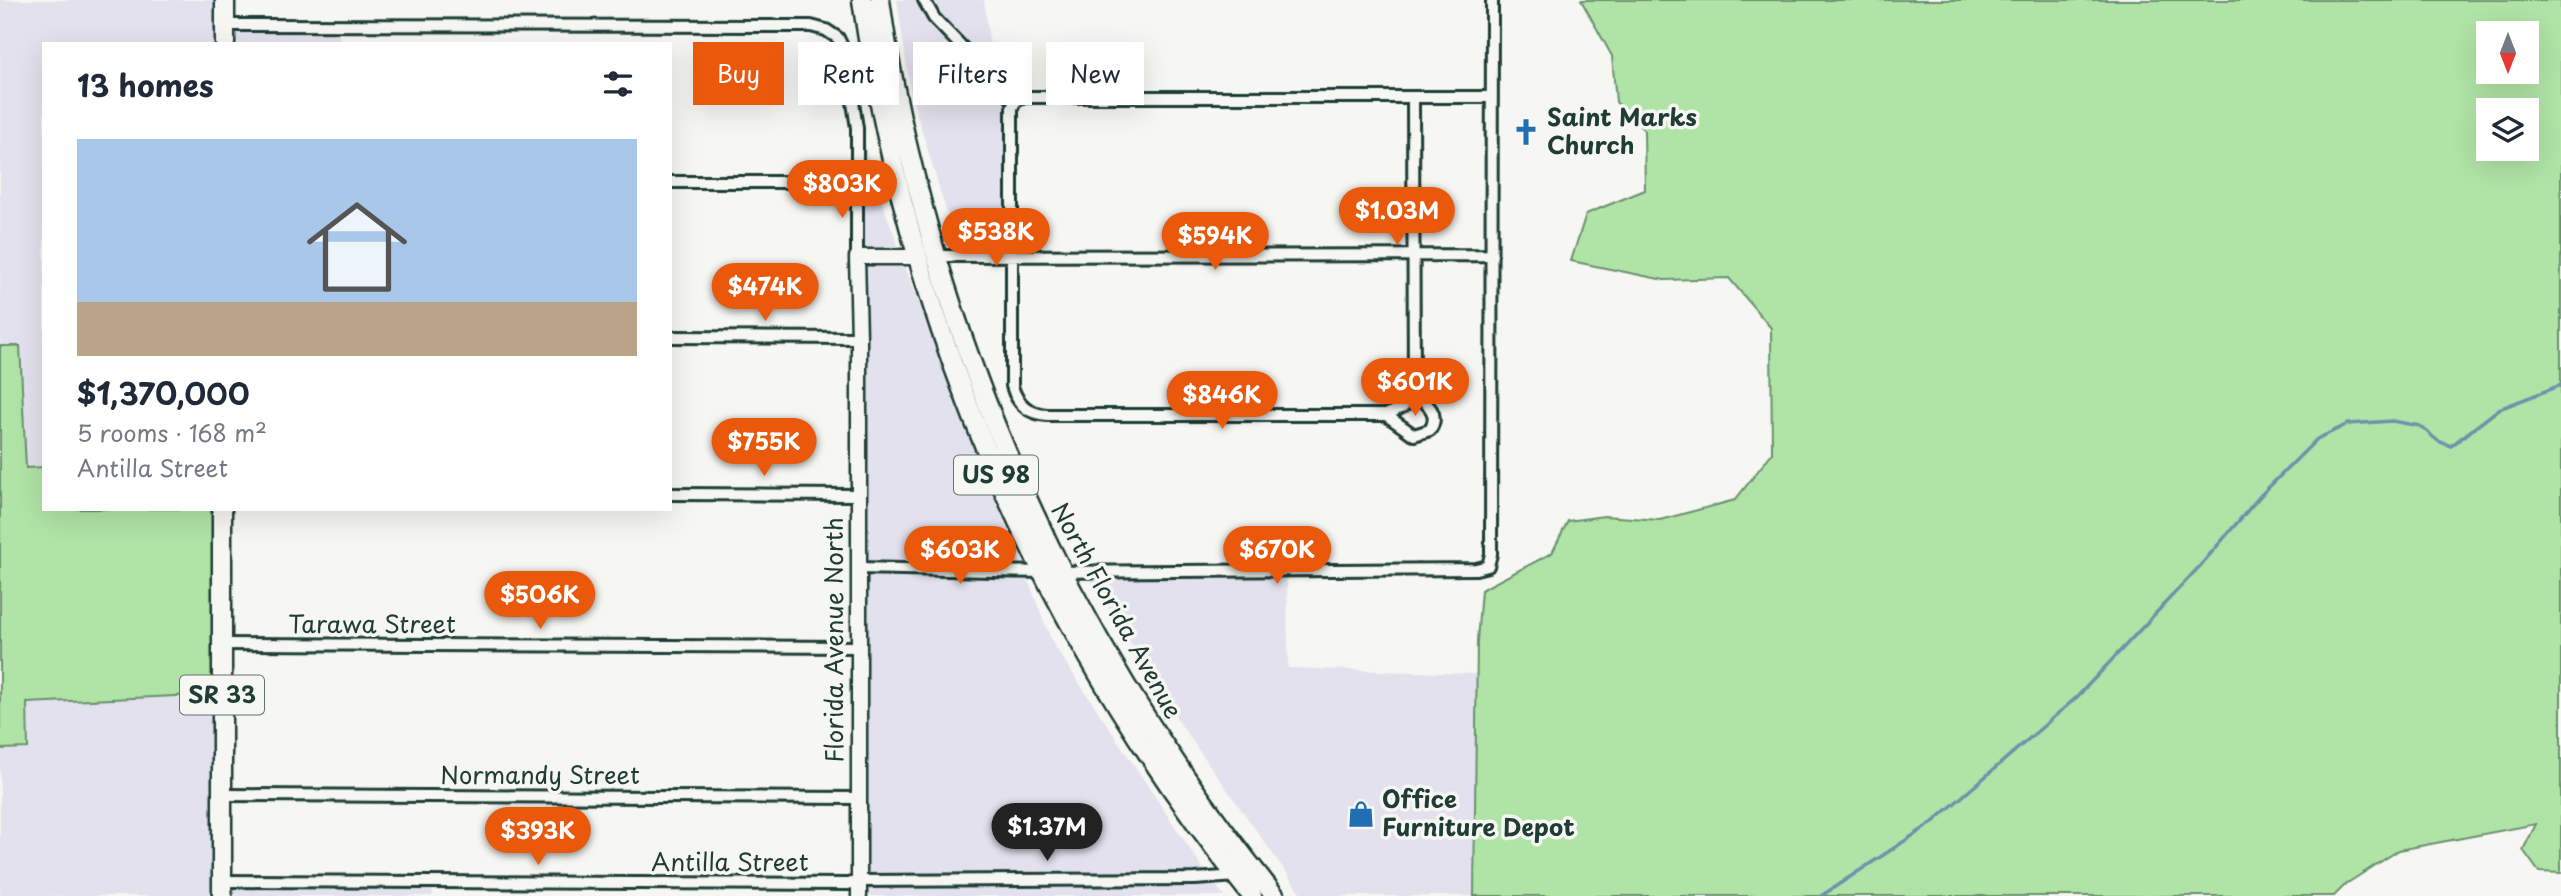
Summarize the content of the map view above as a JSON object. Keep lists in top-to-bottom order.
{
  "streets": {
    "main road": ["US 98", "North Florida Avenue", "SR 33"],
    "street": [
      "Tarawa Street",
      "Florida Avenue North",
      "Normandy Street",
      "Antilla Street"
    ]
  },
  "crossings": [
    ["North Florida Avenue", "Antilla Street"],
    ["Tarawa Street", "Florida Avenue North"],
    ["Tarawa Street", "SR 33"],
    ["Florida Avenue North", "Normandy Street"],
    ["Florida Avenue North", "Antilla Street"],
    ["SR 33", "Normandy Street"],
    ["SR 33", "Antilla Street"]
  ],
  "places": {
    "church": ["Saint Marks Church"],
    "shop": ["Office Furniture Depot"]
  },
  "north": "bottom",
  "page": {
    "chip": [
      "Buy",
      "Rent",
      "Filters",
      "New"
    ],
    "heading": "13 homes",
    "list": [
      {
        "name": "$1,370,000",
        "note": "5 rooms · 168 m² · Antilla Street"
      }
    ],
    "price": [
      "$803K",
      "$1.03M",
      "$538K",
      "$594K",
      "$474K",
      "$601K",
      "$846K",
      "$755K",
      "$603K",
      "$670K",
      "$506K",
      "$1.37M",
      "$393K"
    ]
  }
}
